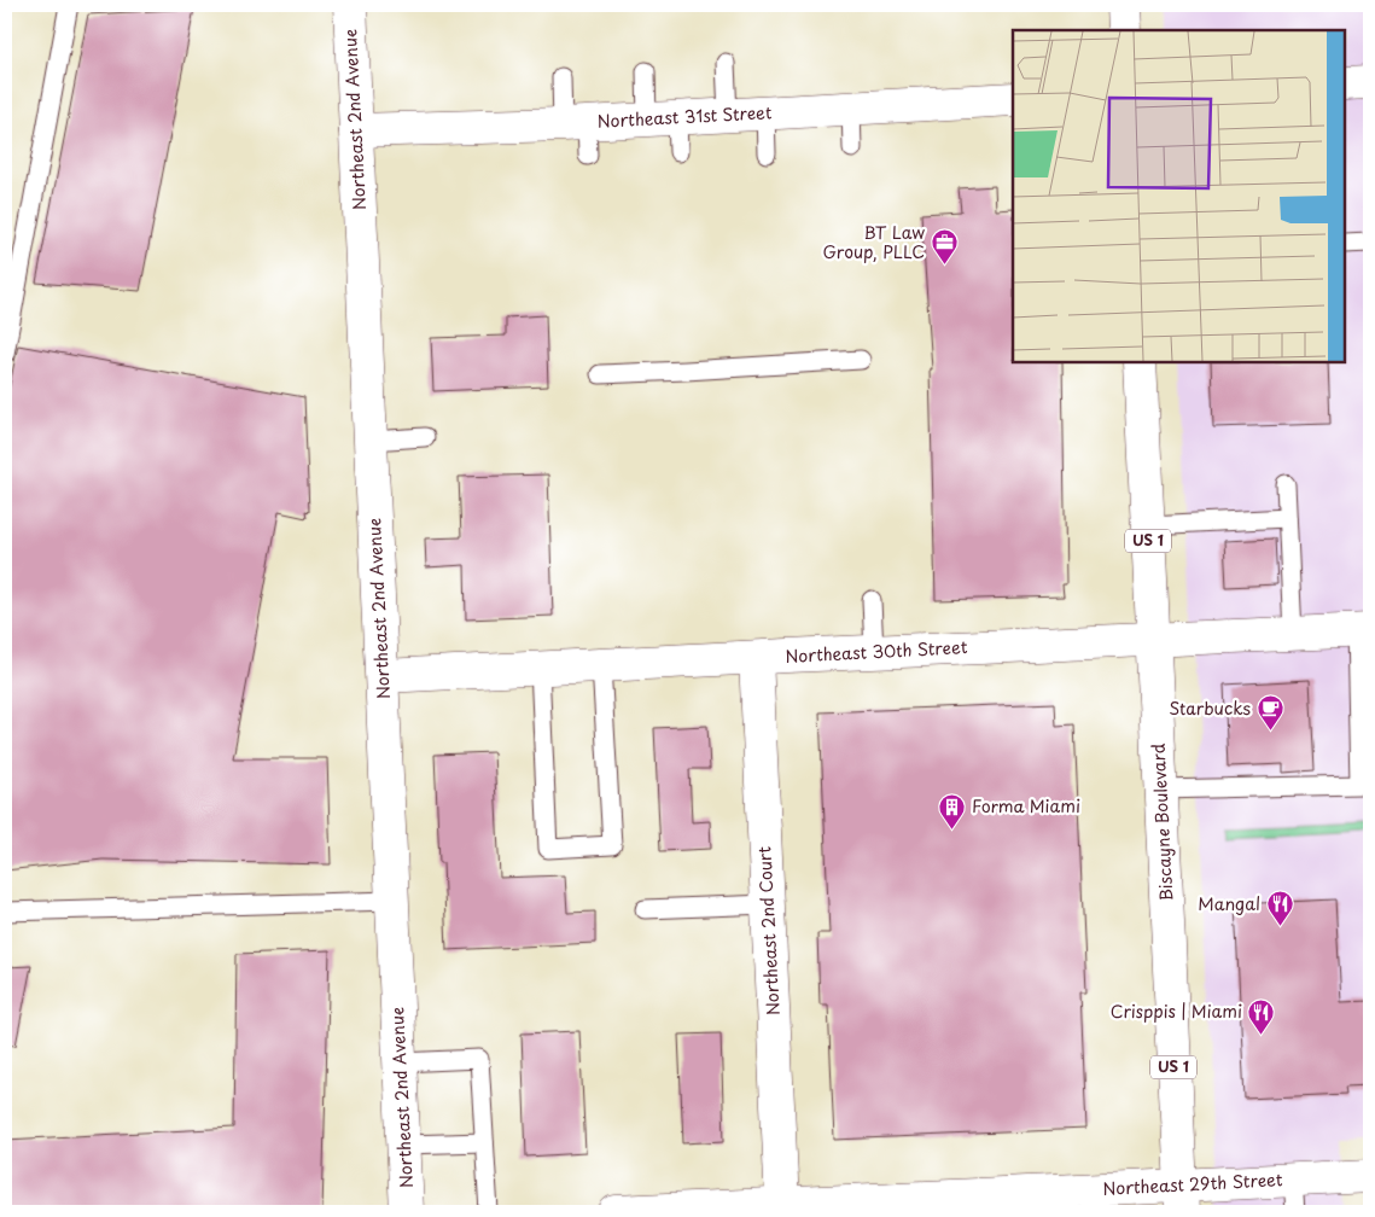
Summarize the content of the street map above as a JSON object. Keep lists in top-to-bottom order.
{
  "streets": {
    "street": [
      "Northeast 31st Street",
      "Northeast 2nd Avenue",
      "US 1",
      "Northeast 30th Street",
      "Biscayne Boulevard",
      "Northeast 2nd Court",
      "Northeast 29th Street"
    ]
  },
  "crossings": [
    ["Northeast 31st Street", "Northeast 2nd Avenue"],
    ["Northeast 2nd Avenue", "Northeast 30th Street"],
    ["Northeast 30th Street", "Biscayne Boulevard"],
    ["Northeast 30th Street", "Northeast 2nd Court"],
    ["Biscayne Boulevard", "Northeast 29th Street"],
    ["Northeast 2nd Court", "Northeast 29th Street"]
  ],
  "places": {
    "office": ["BT Law Group, PLLC"],
    "cafe": ["Starbucks"],
    "building": ["Forma Miami"],
    "restaurant": ["Mangal", "Crisppis | Miami"]
  }
}
